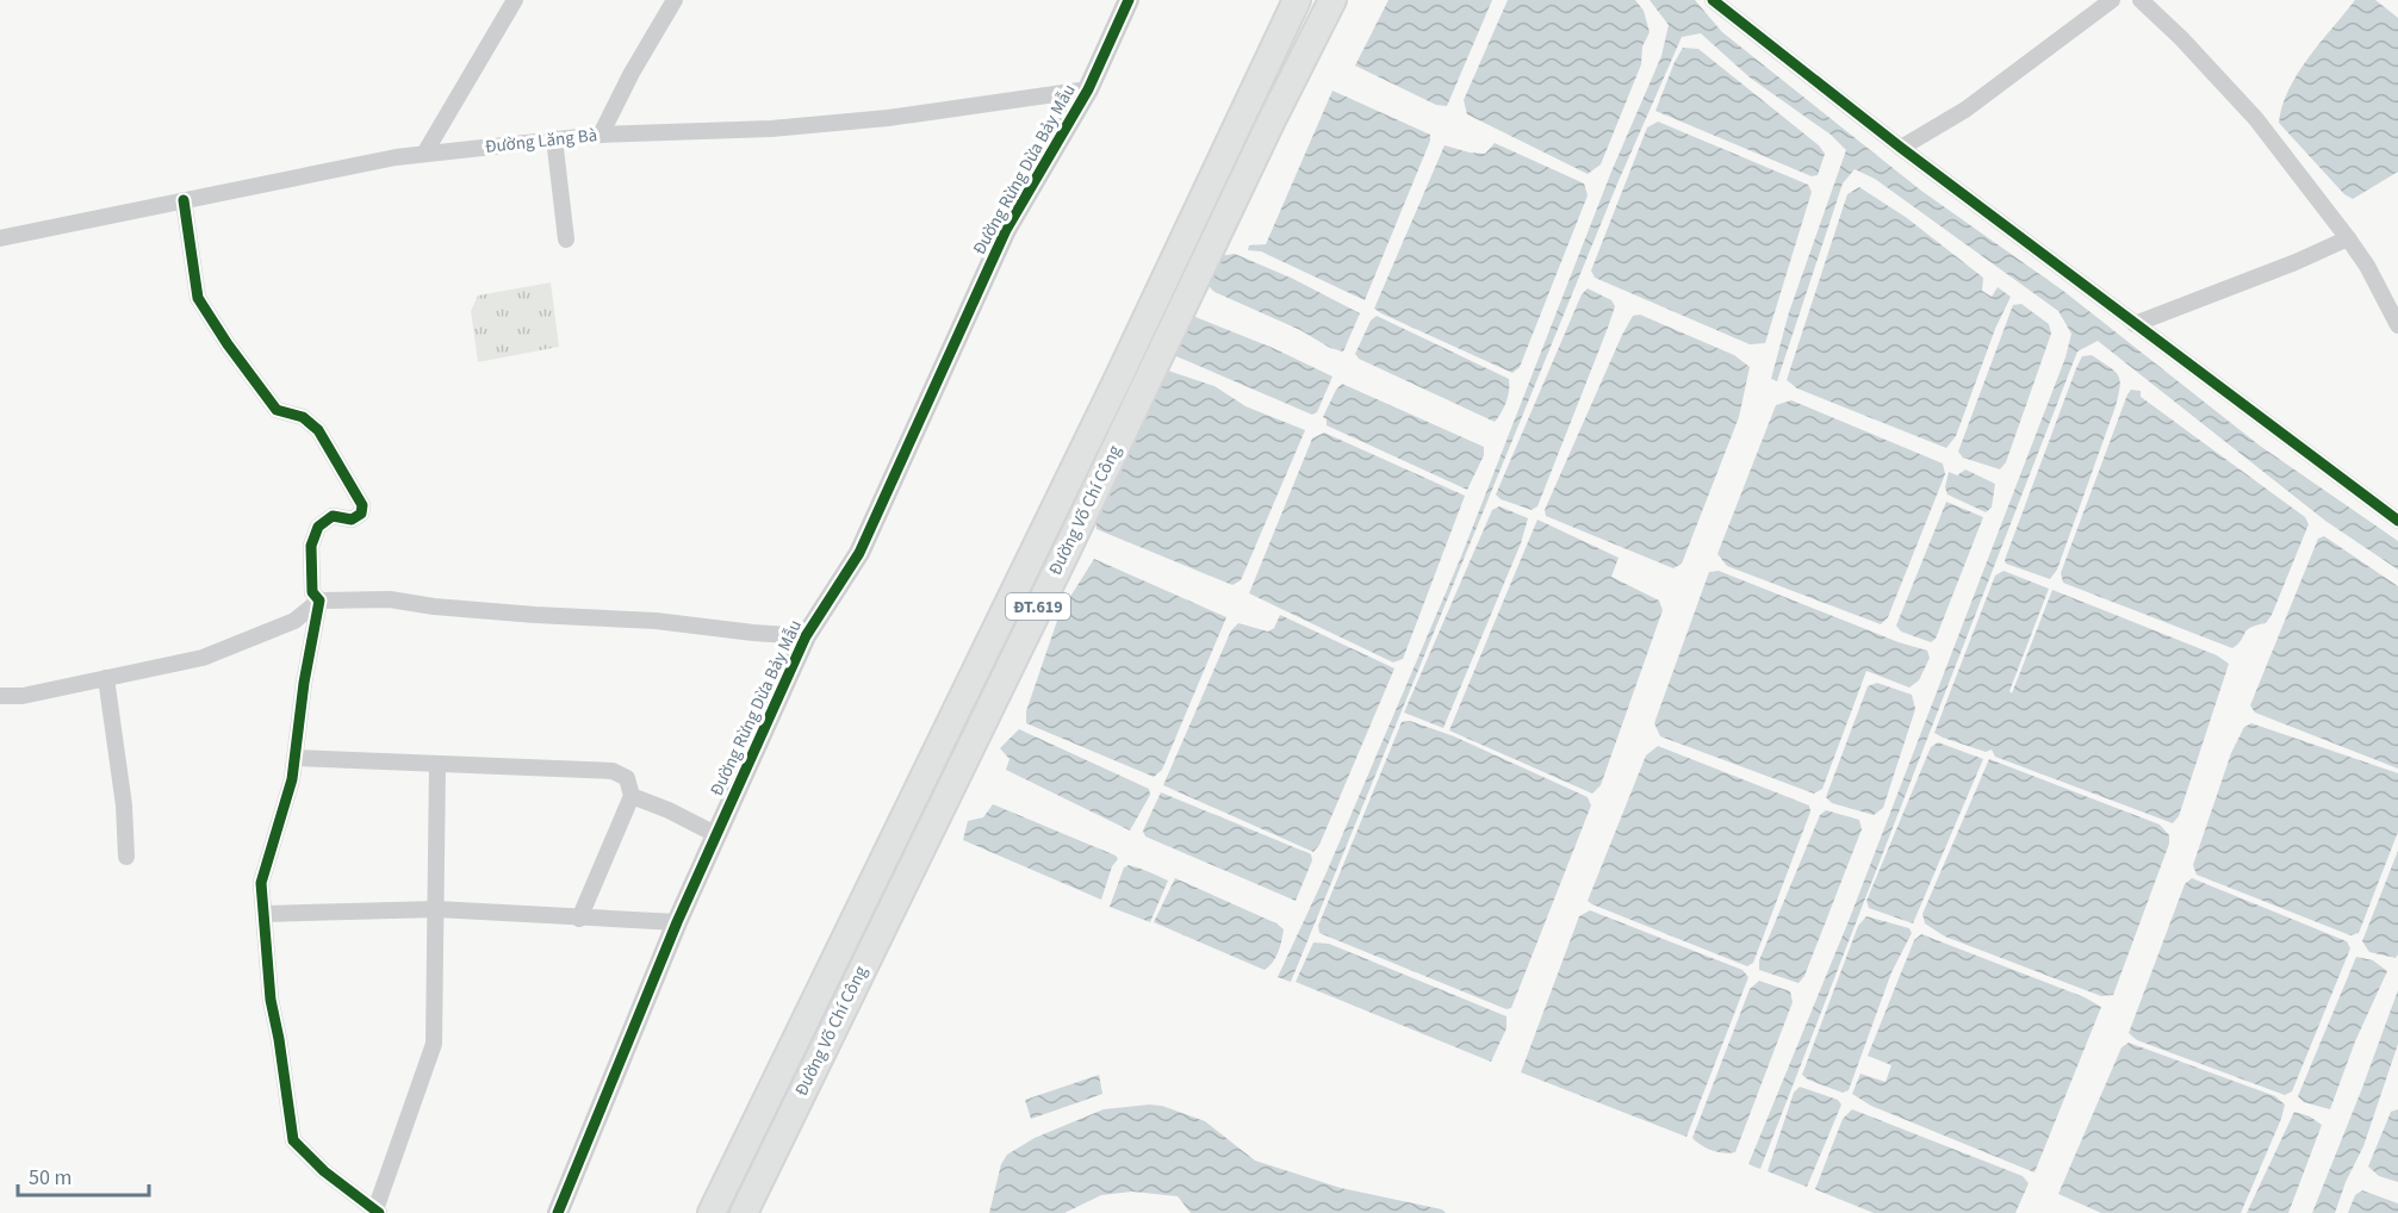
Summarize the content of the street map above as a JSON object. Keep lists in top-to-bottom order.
{
  "streets": {
    "main road": ["Đường Võ Chí Công", "ĐT.619"],
    "street": ["Đường Lăng Bà", "Đường Rừng Dừa Bảy Mẫu"]
  },
  "crossings": [
    ["Đường Lăng Bà", "Đường Rừng Dừa Bảy Mẫu"]
  ],
  "scale_bar": "50 m"
}
